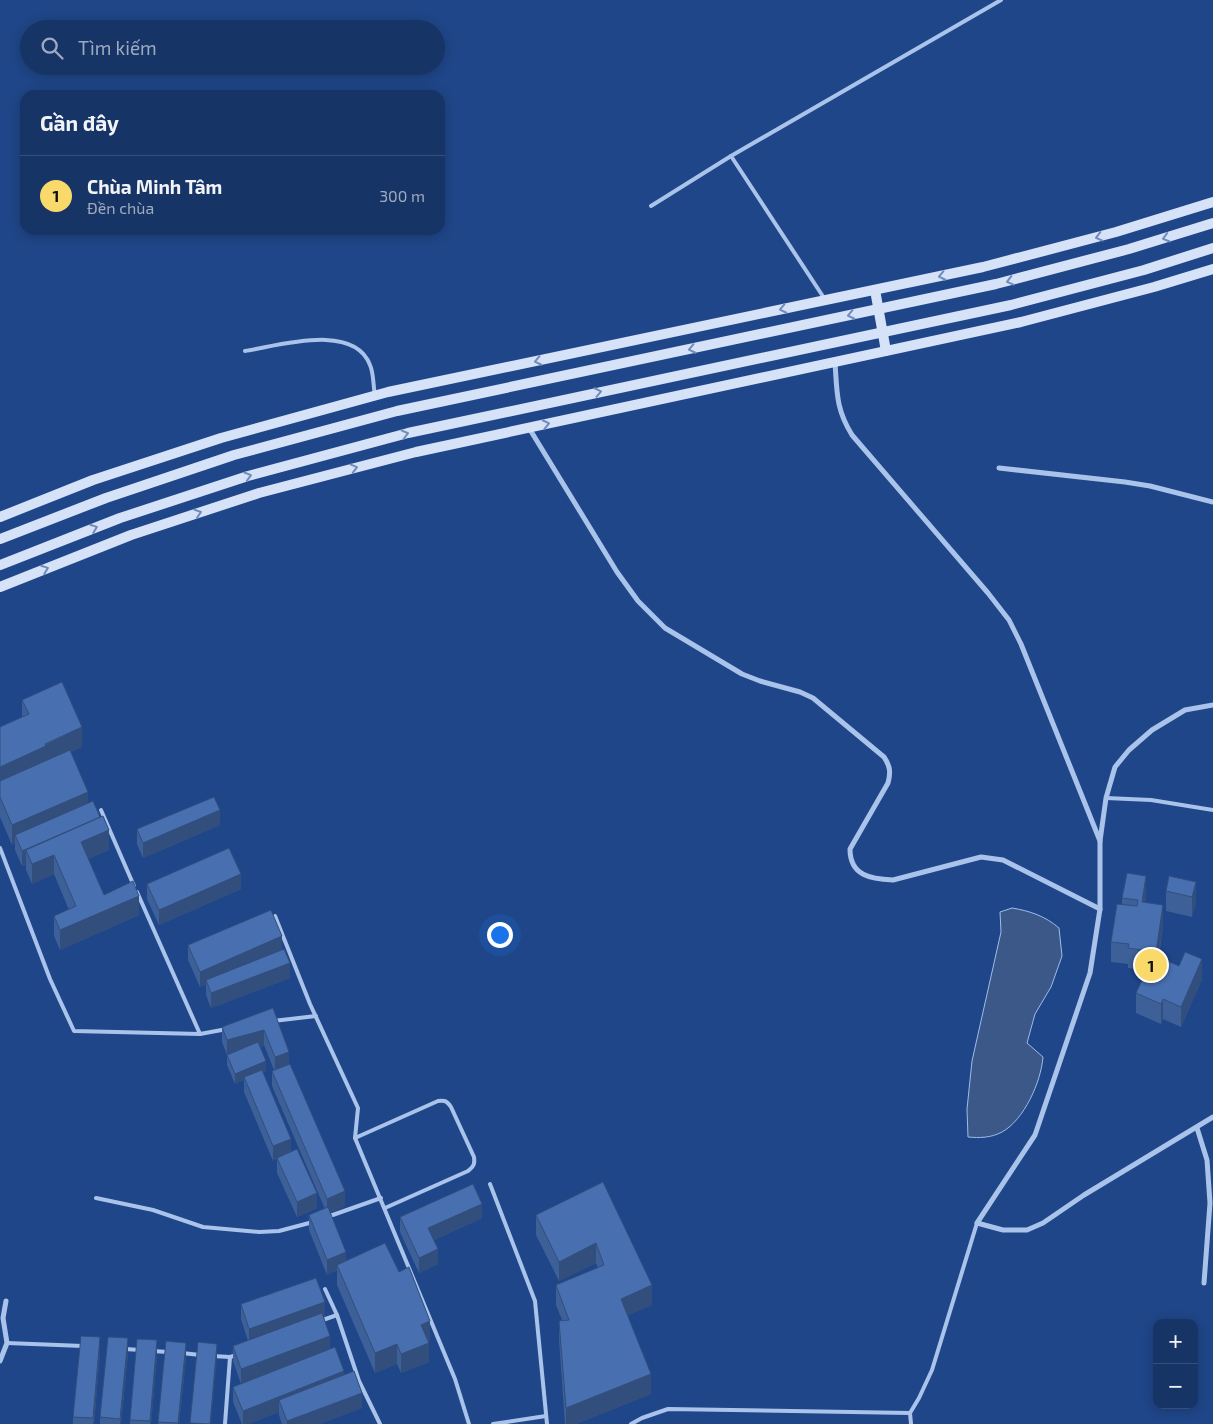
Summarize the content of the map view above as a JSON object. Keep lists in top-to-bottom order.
{
  "page": {
    "search": "Tìm kiếm",
    "heading": "Gần đây",
    "list": [
      {
        "mark": "1",
        "name": "Chùa Minh Tâm",
        "note": "Đền chùa",
        "value": "300 m"
      }
    ],
    "pins": "1",
    "map_buttons": ["+", "−"]
  }
}
